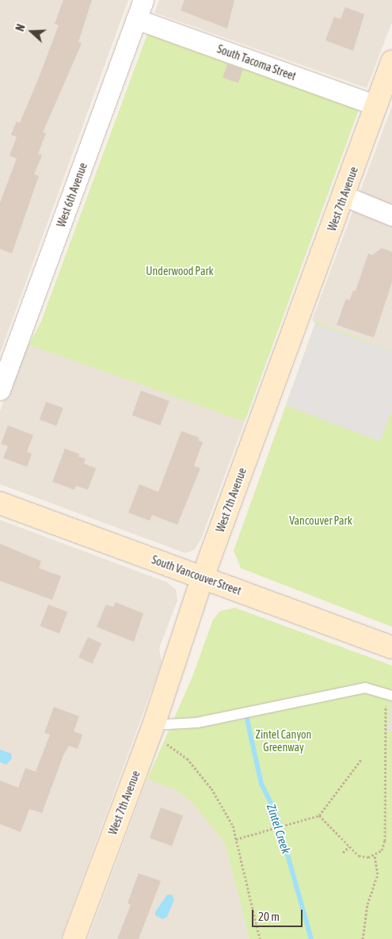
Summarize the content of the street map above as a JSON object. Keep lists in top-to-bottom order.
{
  "streets": {
    "street": [
      "South Tacoma Street",
      "West 6th Avenue",
      "West 7th Avenue",
      "South Vancouver Street"
    ]
  },
  "crossings": [
    ["South Tacoma Street", "West 6th Avenue"],
    ["South Tacoma Street", "West 7th Avenue"],
    ["West 7th Avenue", "South Vancouver Street"]
  ],
  "water": ["Zintel Creek"],
  "parks": ["Underwood Park", "Vancouver Park", "Zintel Canyon Greenway"],
  "scale_bar": "20 m",
  "north": "left"
}
